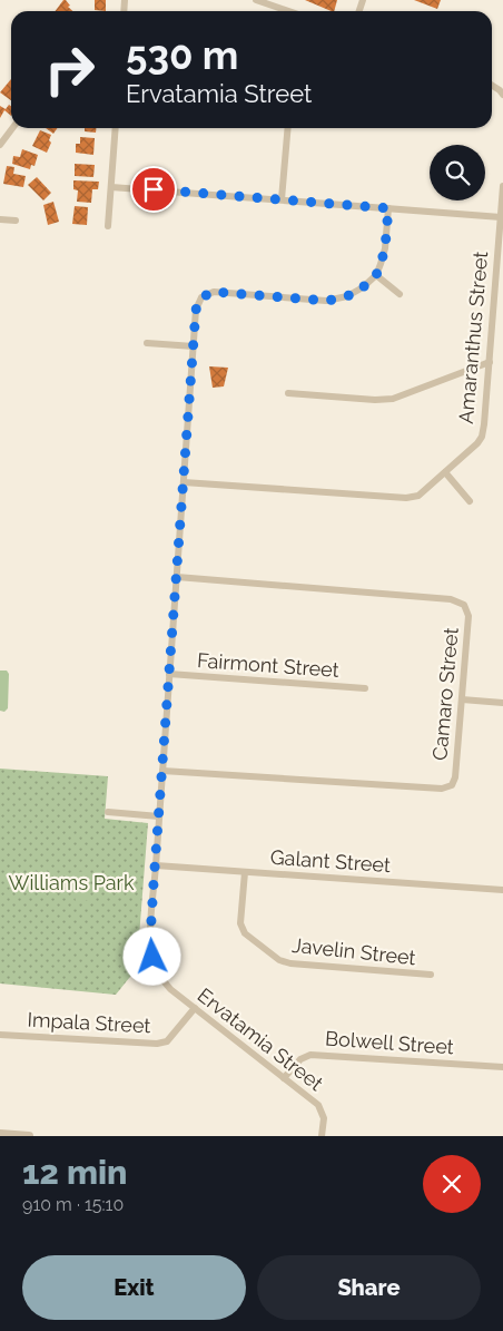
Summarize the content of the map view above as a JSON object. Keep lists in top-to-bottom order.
{
  "streets": {
    "street": [
      "Amaranthus Street",
      "Fairmont Street",
      "Camaro Street",
      "Galant Street",
      "Javelin Street",
      "Impala Street",
      "Ervatamia Street",
      "Bolwell Street"
    ]
  },
  "crossings": [
    ["Amaranthus Street", "Ervatamia Street"],
    ["Fairmont Street", "Ervatamia Street"],
    ["Camaro Street", "Ervatamia Street"],
    ["Galant Street", "Javelin Street"],
    ["Galant Street", "Ervatamia Street"],
    ["Impala Street", "Ervatamia Street"],
    ["Ervatamia Street", "Bolwell Street"]
  ],
  "parks": ["Williams Park"],
  "page": {
    "turn": ["530 m", "Ervatamia Street"],
    "heading": ["12 min", "910 m · 15:10"],
    "buttons": ["Exit", "Share"]
  }
}
